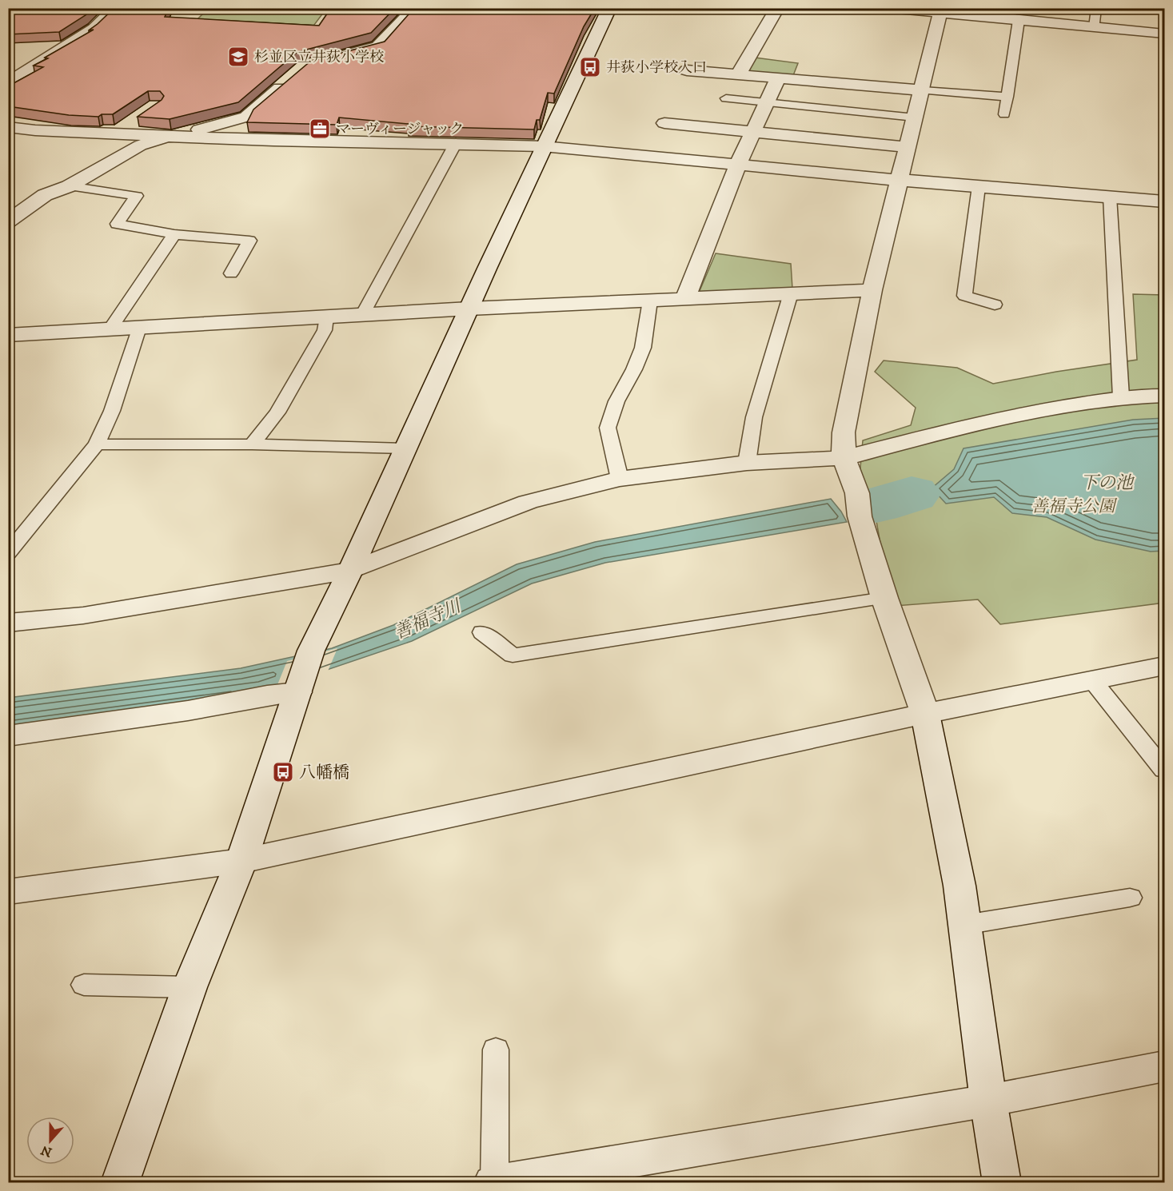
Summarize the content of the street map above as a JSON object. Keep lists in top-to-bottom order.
{
  "water": ["下の池", "善福寺川"],
  "parks": ["善福寺公園"],
  "places": {
    "school or university": ["杉並区立井荻小学校"],
    "bus stop": ["井荻小学校入口", "八幡橋"],
    "office": ["マーヴィージャック"]
  },
  "north": "bottom"
}
